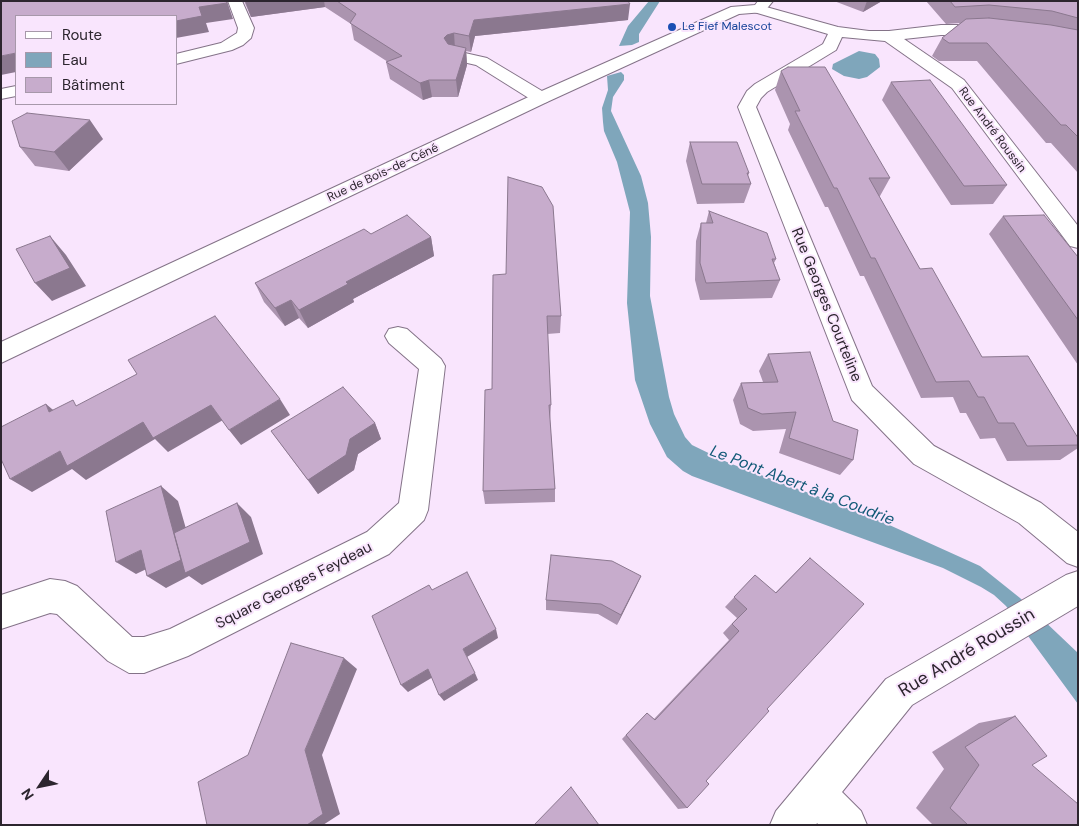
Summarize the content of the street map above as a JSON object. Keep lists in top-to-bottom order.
{
  "streets": {
    "street": [
      "Rue André Roussin",
      "Rue de Bois-de-Céné",
      "Rue Georges Courteline",
      "Square Georges Feydeau"
    ]
  },
  "water": ["Le Pont Abert à la Coudrie"],
  "places": ["Le Fief Malescot"],
  "legend": ["Route", "Eau", "Bâtiment"],
  "north": "bottom left"
}
